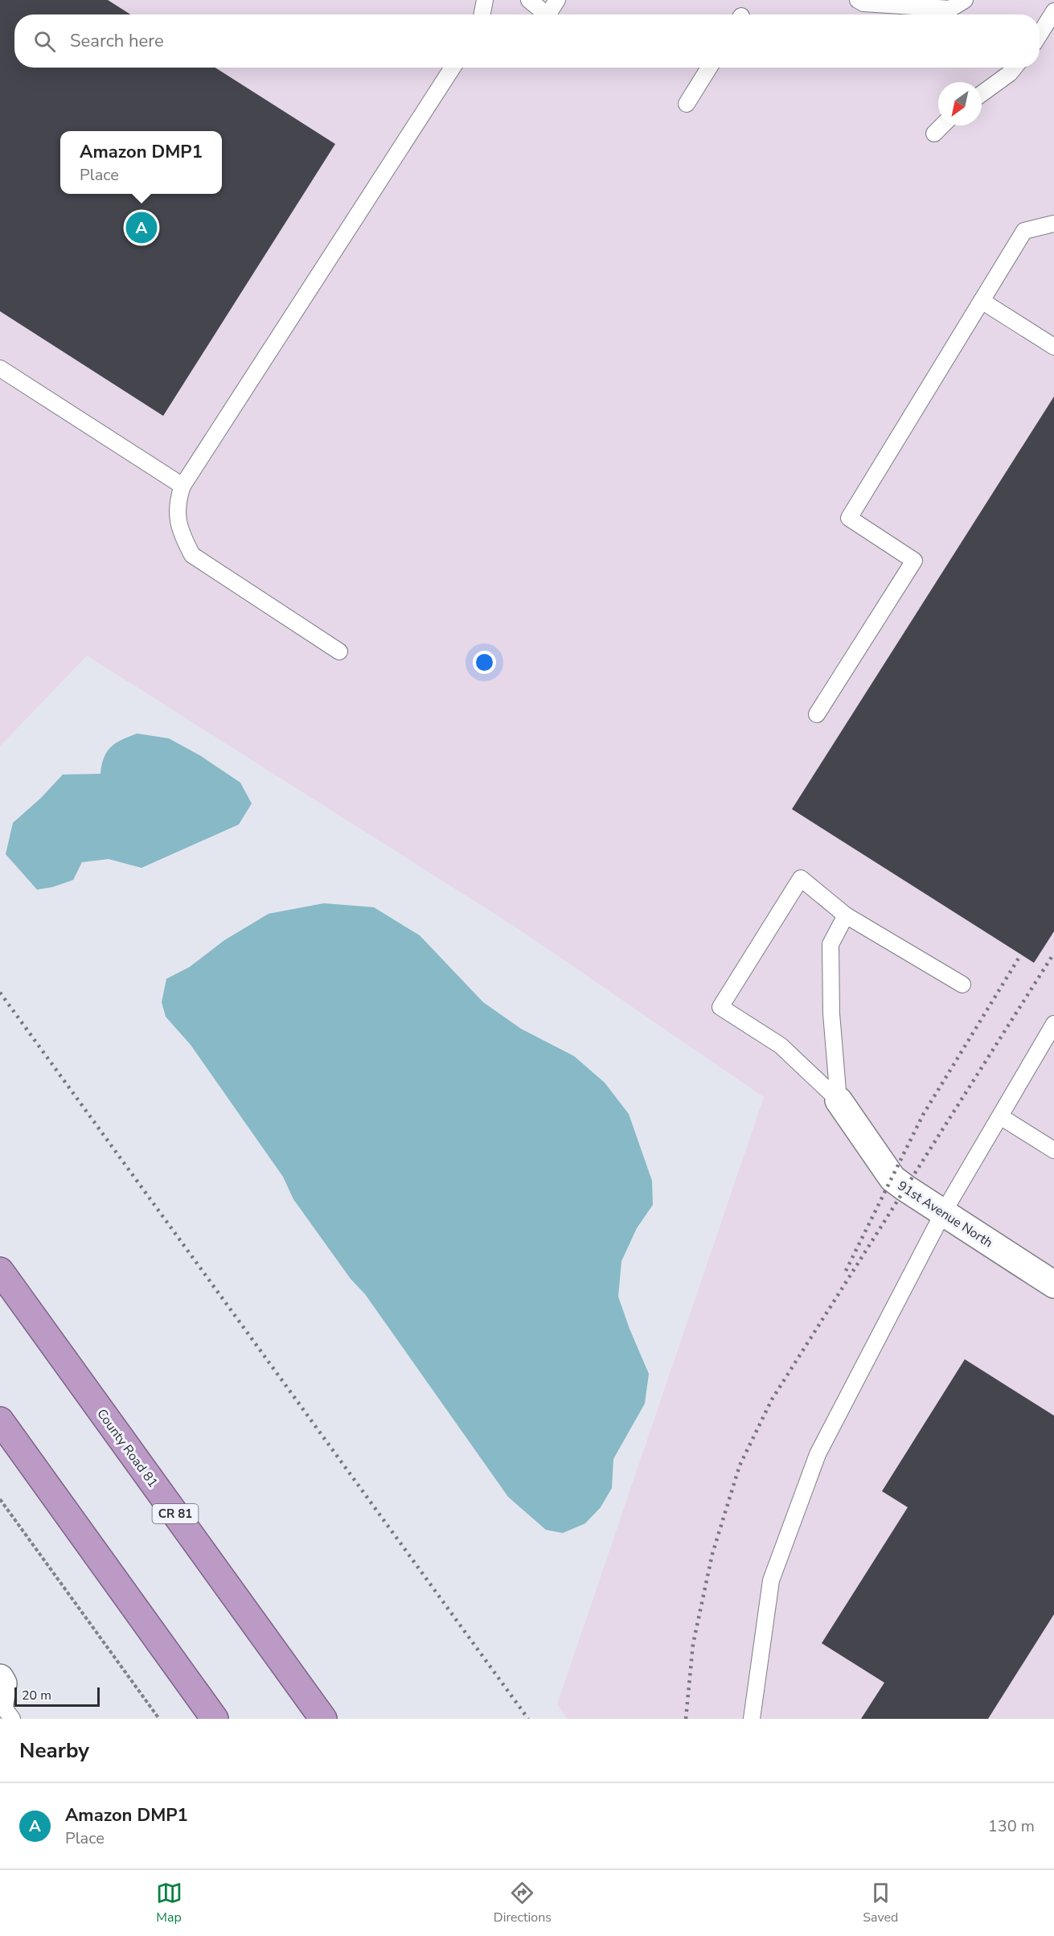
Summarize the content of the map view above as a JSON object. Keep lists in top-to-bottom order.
{
  "streets": {
    "highway": ["County Road 81", "CR 81"],
    "street": ["91st Avenue North"]
  },
  "scale_bar": "20 m",
  "north": "bottom left",
  "page": {
    "search": "Search here",
    "popup": ["Amazon DMP1", "Place"],
    "pins": "A",
    "scale": "20 m",
    "heading": "Nearby",
    "list": [
      {
        "mark": "A",
        "name": "Amazon DMP1",
        "note": "Place",
        "value": "130 m"
      }
    ],
    "nav": ["Map", "Directions", "Saved"]
  }
}
